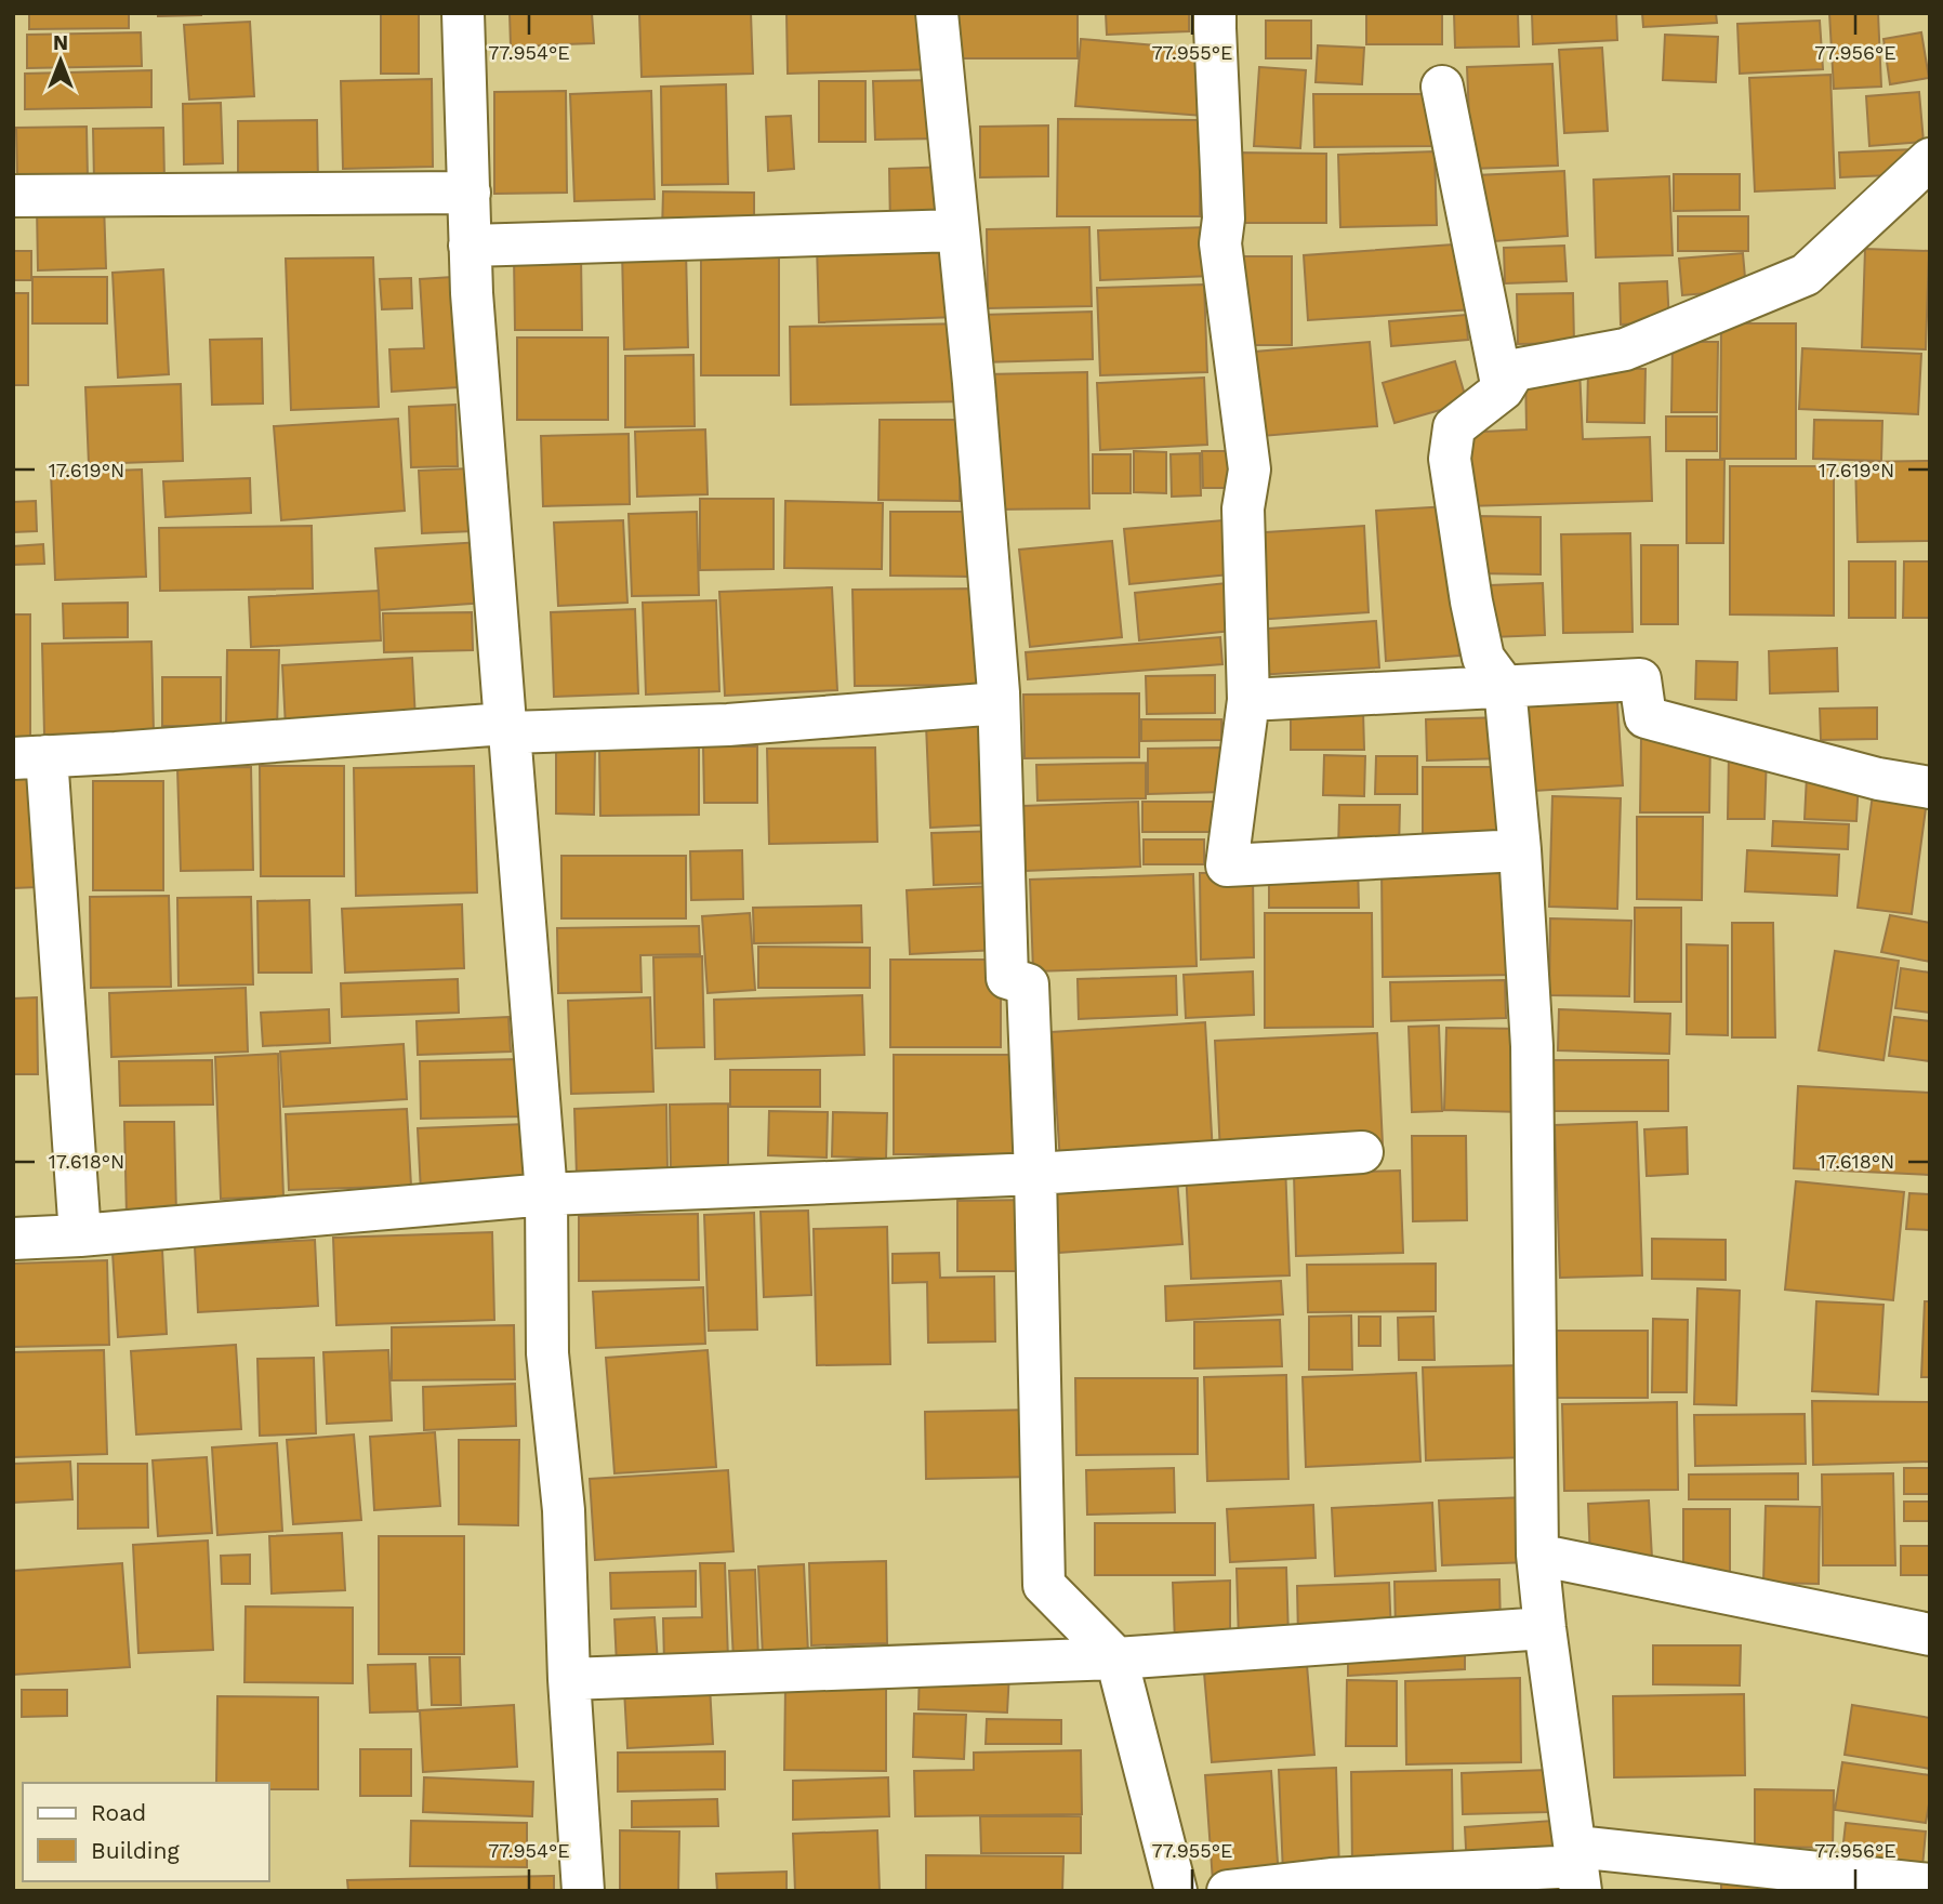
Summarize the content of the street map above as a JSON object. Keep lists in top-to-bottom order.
{
  "legend": ["Road", "Building"],
  "north": "top",
  "coordinates": [
    "77.954°E",
    "77.955°E",
    "77.956°E",
    "17.619°N",
    "17.618°N"
  ]
}
